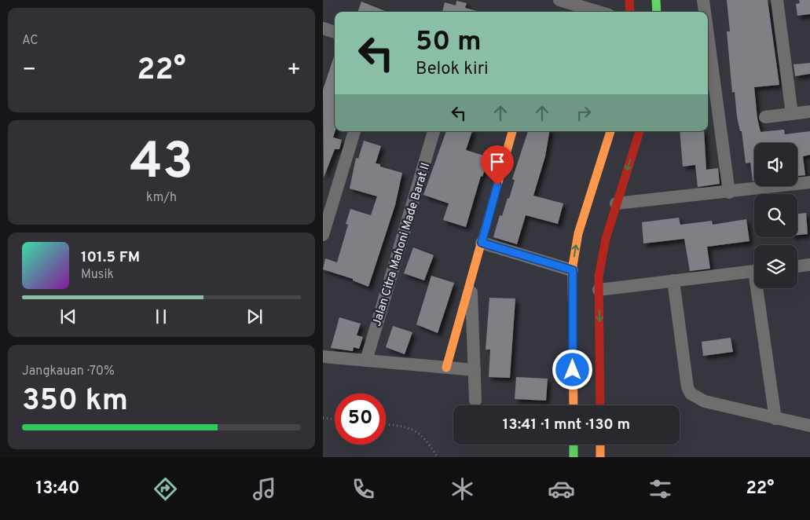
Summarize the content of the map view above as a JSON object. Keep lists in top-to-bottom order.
{
  "streets": {
    "street": ["Jalan Citra Mahoni Made Barat II"]
  },
  "page": {
    "tile": [
      "AC",
      ["43", "km/h"],
      ["Jangkauan · 70%", "350 km"]
    ],
    "turn": ["50 m", "Belok kiri"],
    "heat": ["−", "22°", "+"],
    "song": ["101.5 FM", "Musik"],
    "limit": "50",
    "trip": "13:41 · 1 mnt · 130 m",
    "tabs": ["13:40", "22°"]
  }
}
